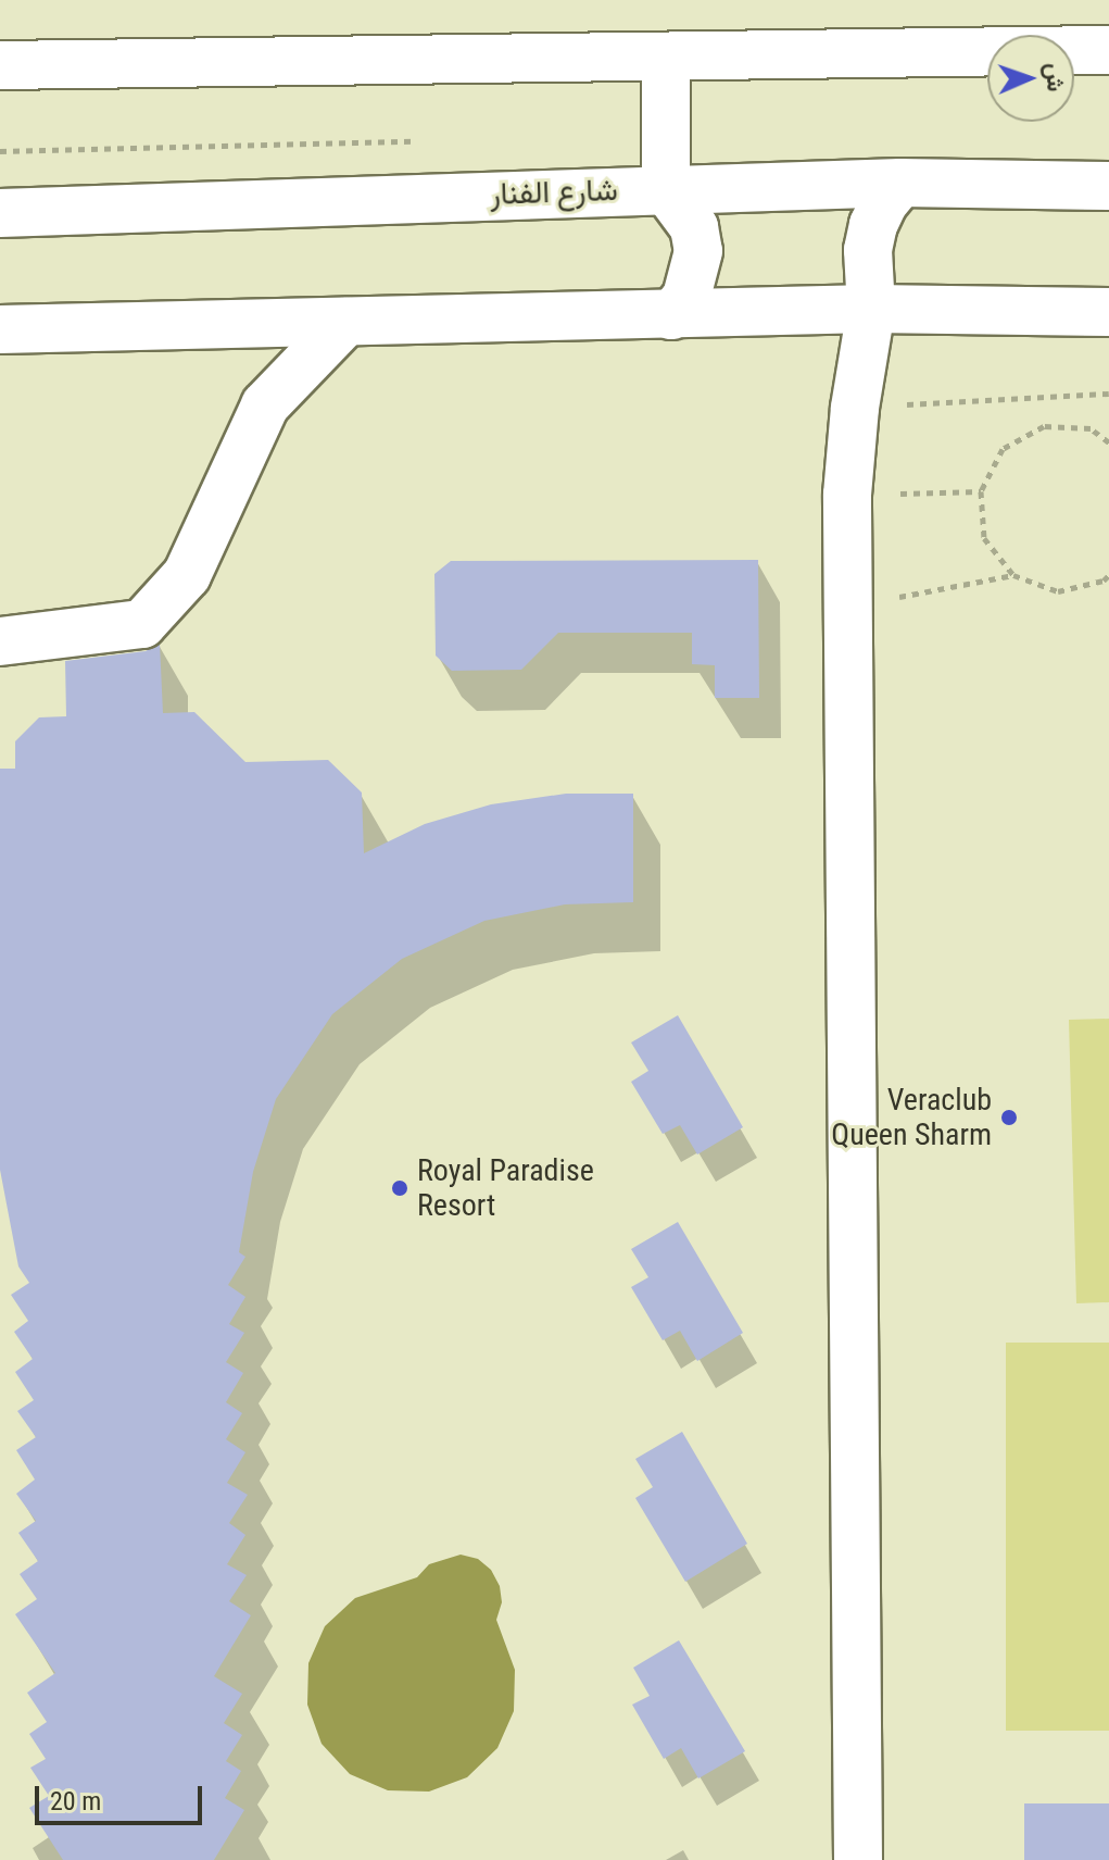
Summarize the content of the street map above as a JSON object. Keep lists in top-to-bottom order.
{
  "streets": {
    "main road": ["شارع الفنار"]
  },
  "places": ["Veraclub Queen Sharm", "Royal Paradise Resort"],
  "scale_bar": "20 m",
  "north": "right"
}
